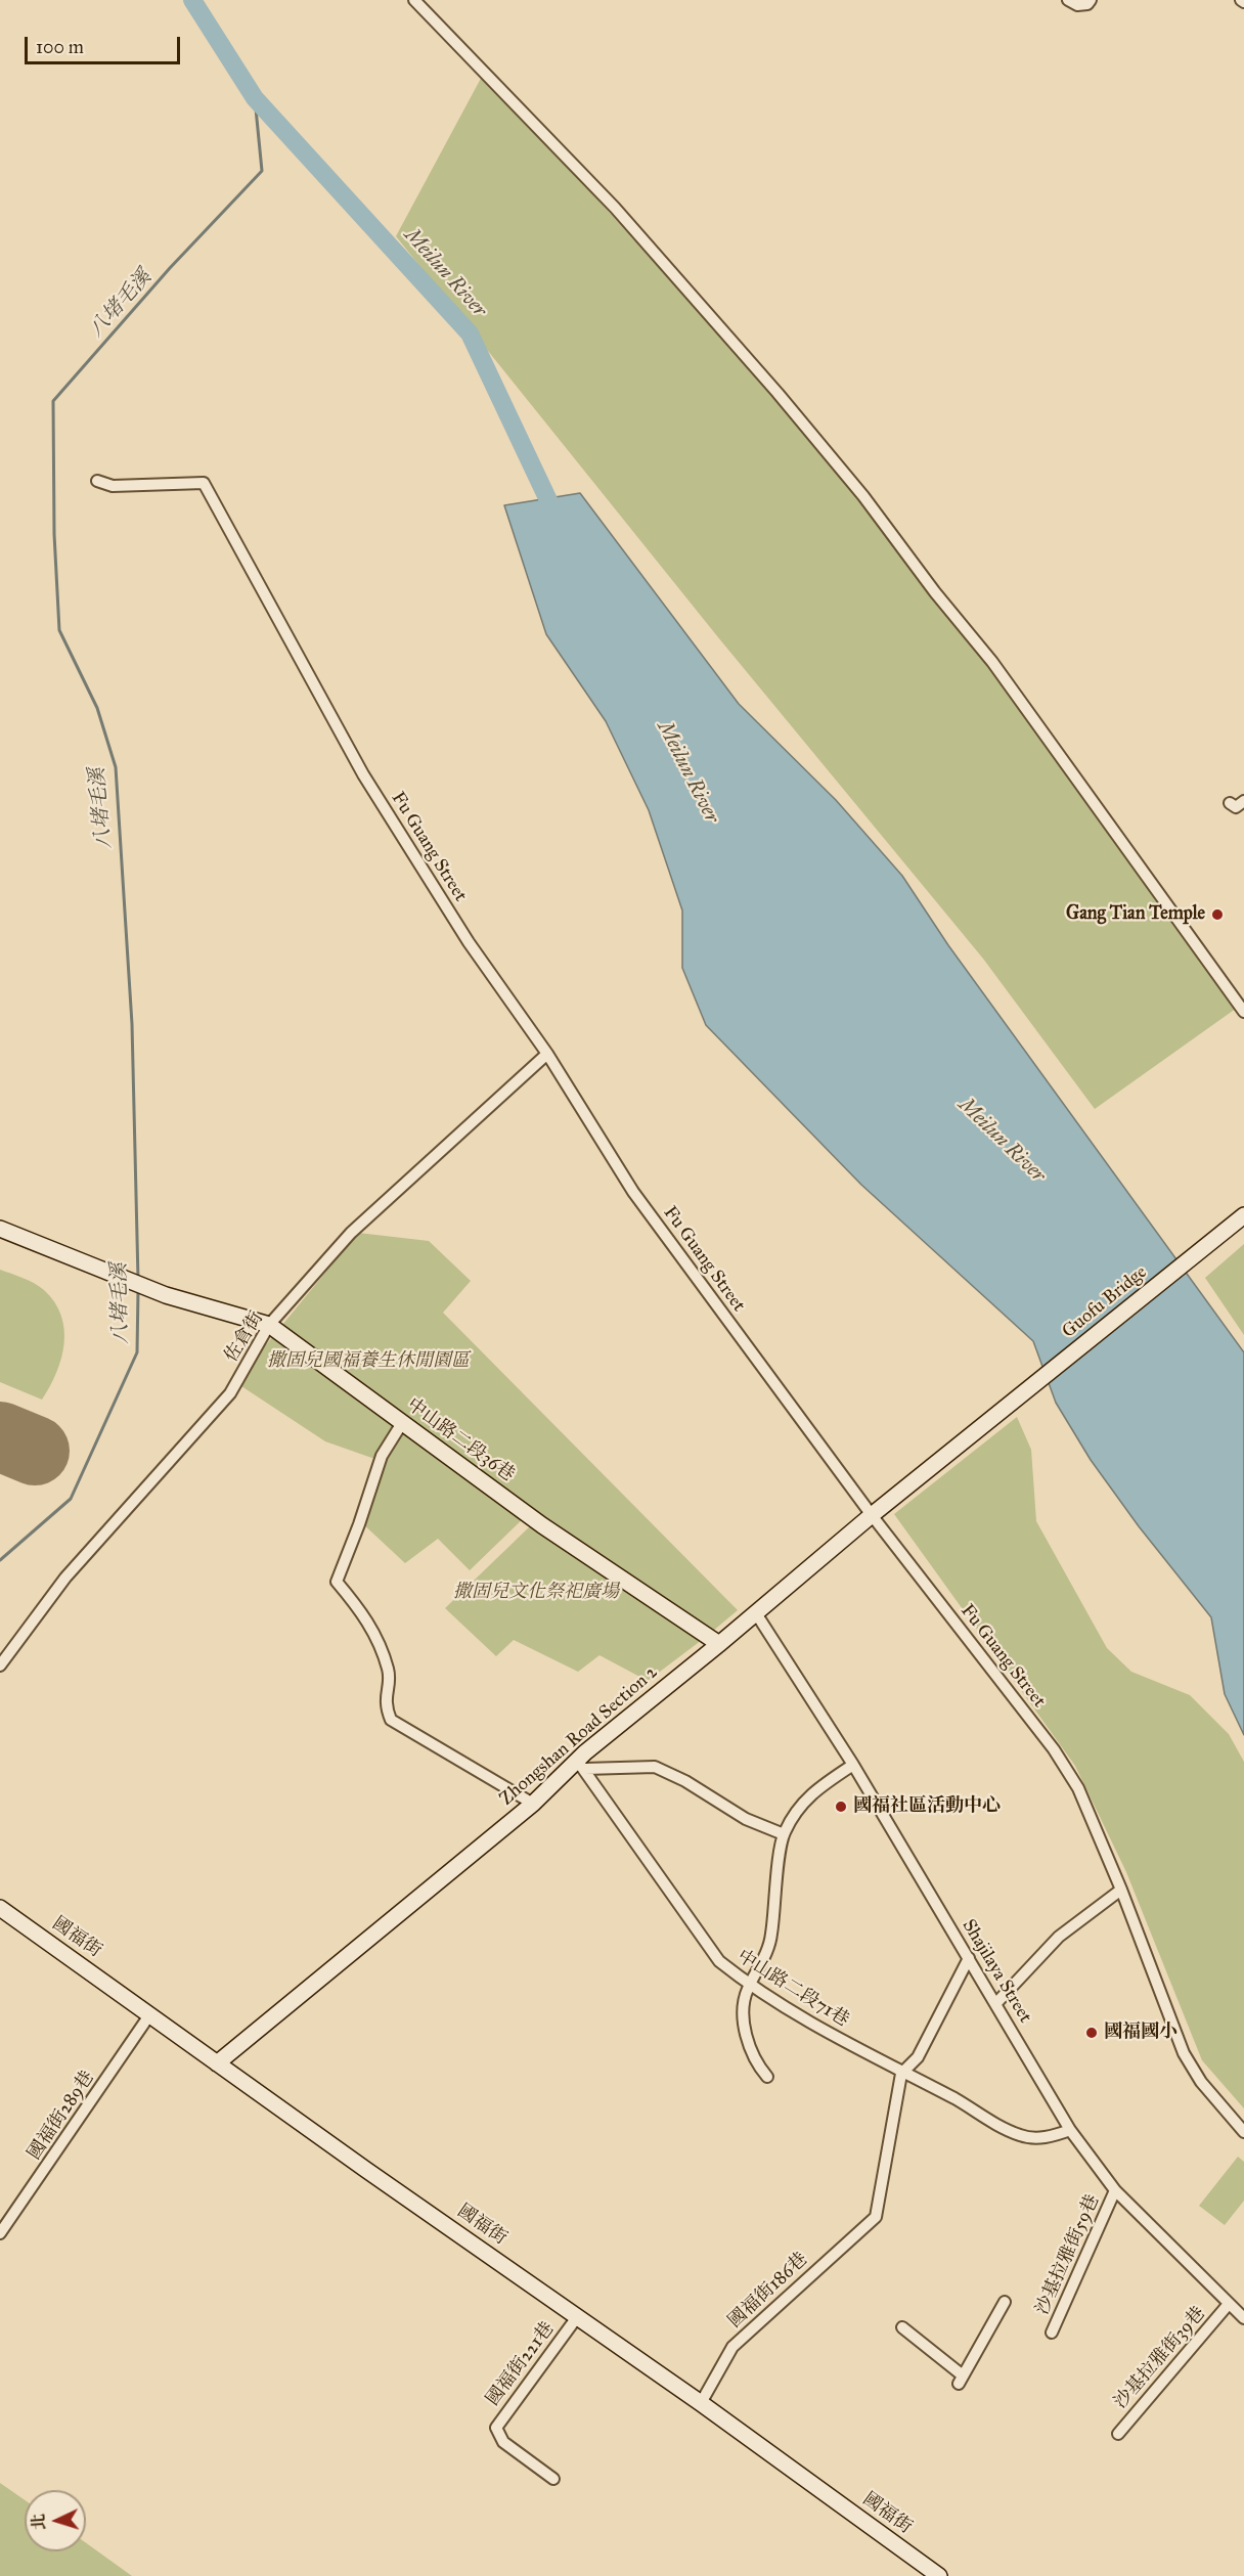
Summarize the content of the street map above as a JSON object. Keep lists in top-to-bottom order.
{
  "streets": {
    "street": [
      "Fu Guang Street",
      "Guofu Bridge",
      "佐倉街",
      "中山路二段36巷",
      "Zhongshan Road Section 2",
      "國福街",
      "Shajilaya Street",
      "中山路二段71巷",
      "國福街289巷",
      "沙基拉雅街59巷",
      "國福街186巷",
      "沙基拉雅街39巷",
      "國福街221巷"
    ]
  },
  "crossings": [
    ["Fu Guang Street", "佐倉街"],
    ["Fu Guang Street", "Zhongshan Road Section 2"],
    ["Guofu Bridge", "Zhongshan Road Section 2"],
    ["佐倉街", "中山路二段36巷"],
    ["中山路二段36巷", "Zhongshan Road Section 2"],
    ["Zhongshan Road Section 2", "國福街"],
    ["Zhongshan Road Section 2", "Shajilaya Street"],
    ["Zhongshan Road Section 2", "中山路二段71巷"],
    ["國福街", "國福街289巷"],
    ["國福街", "國福街186巷"],
    ["國福街", "國福街221巷"],
    ["Shajilaya Street", "中山路二段71巷"],
    ["Shajilaya Street", "沙基拉雅街59巷"],
    ["Shajilaya Street", "沙基拉雅街39巷"],
    ["中山路二段71巷", "國福街186巷"]
  ],
  "water": ["Meilun River", "八堵毛溪"],
  "parks": ["撒固兒國福養生休閒園區", "撒固兒文化祭祀廣場"],
  "places": ["Gang Tian Temple", "國福社區活動中心", "國福國小"],
  "scale_bar": "100 m",
  "north": "left"
}
